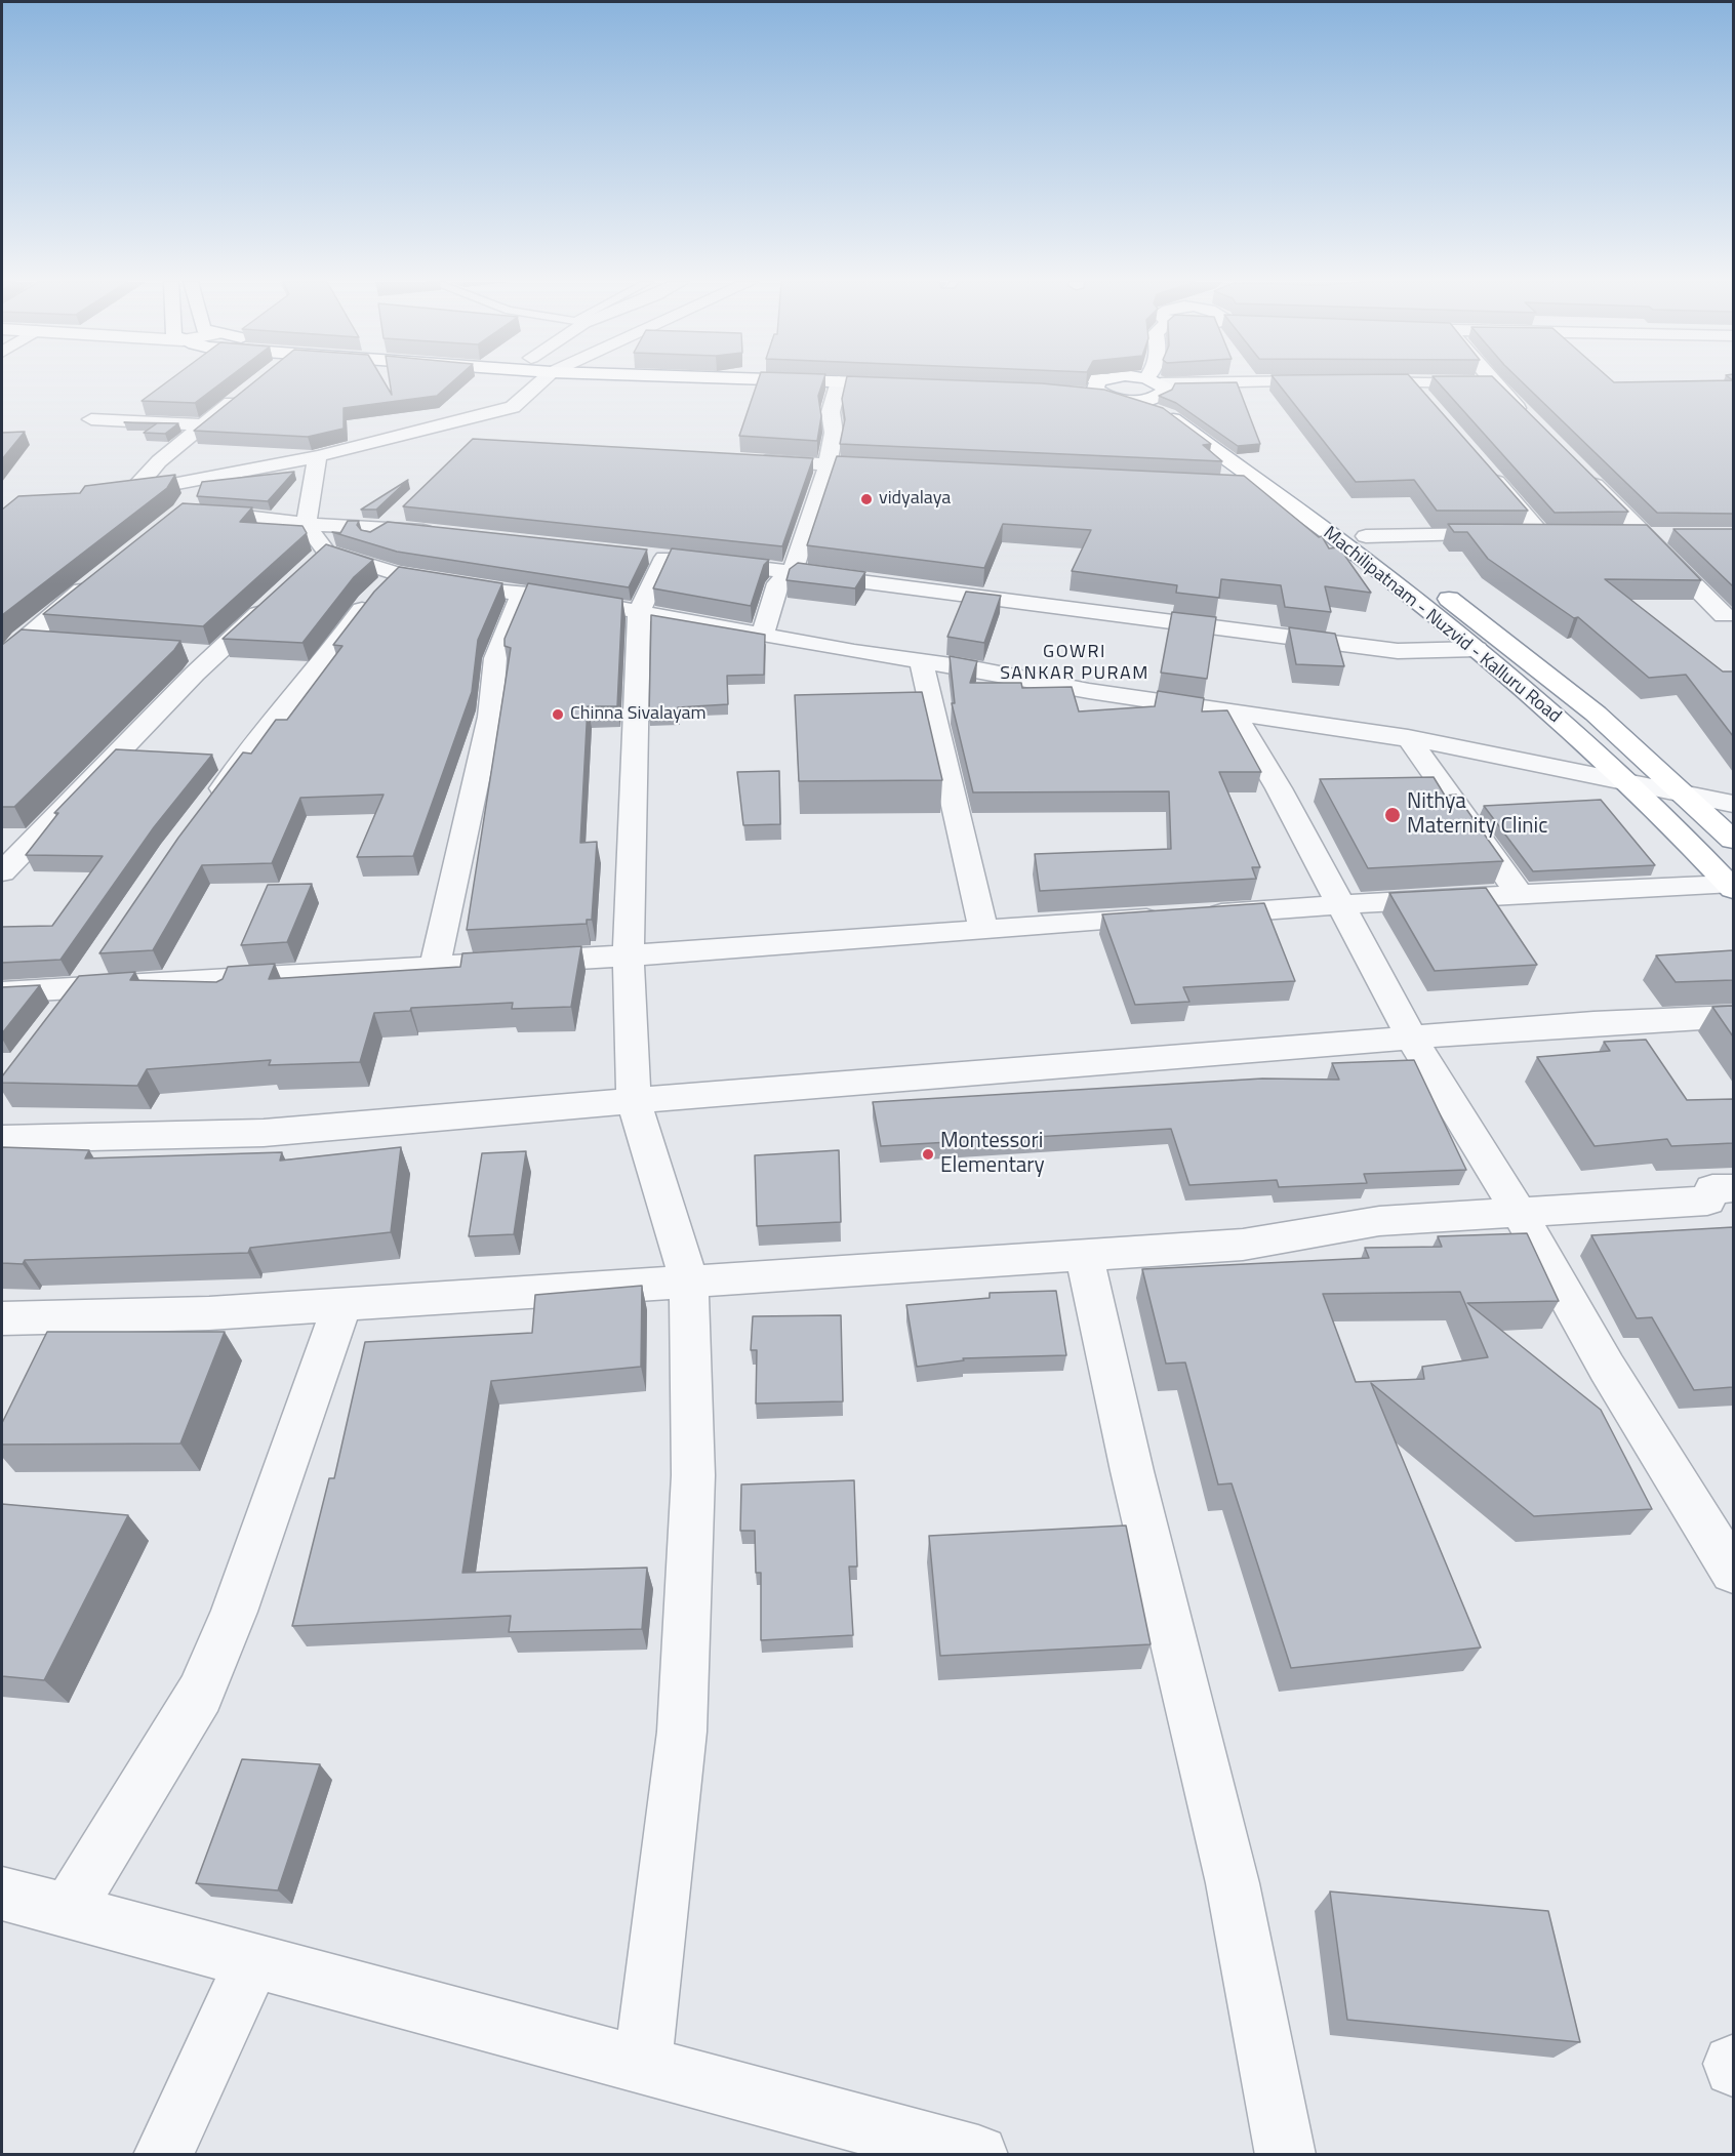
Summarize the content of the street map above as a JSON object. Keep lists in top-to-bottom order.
{
  "streets": {
    "main road": ["Machilipatnam - Nuzvid - Kalluru Road"]
  },
  "districts": ["GOWRI SANKAR PURAM"],
  "places": [
    "vidyalaya",
    "Chinna Sivalayam",
    "Nithya Maternity Clinic",
    "Montessori Elementary"
  ]
}
